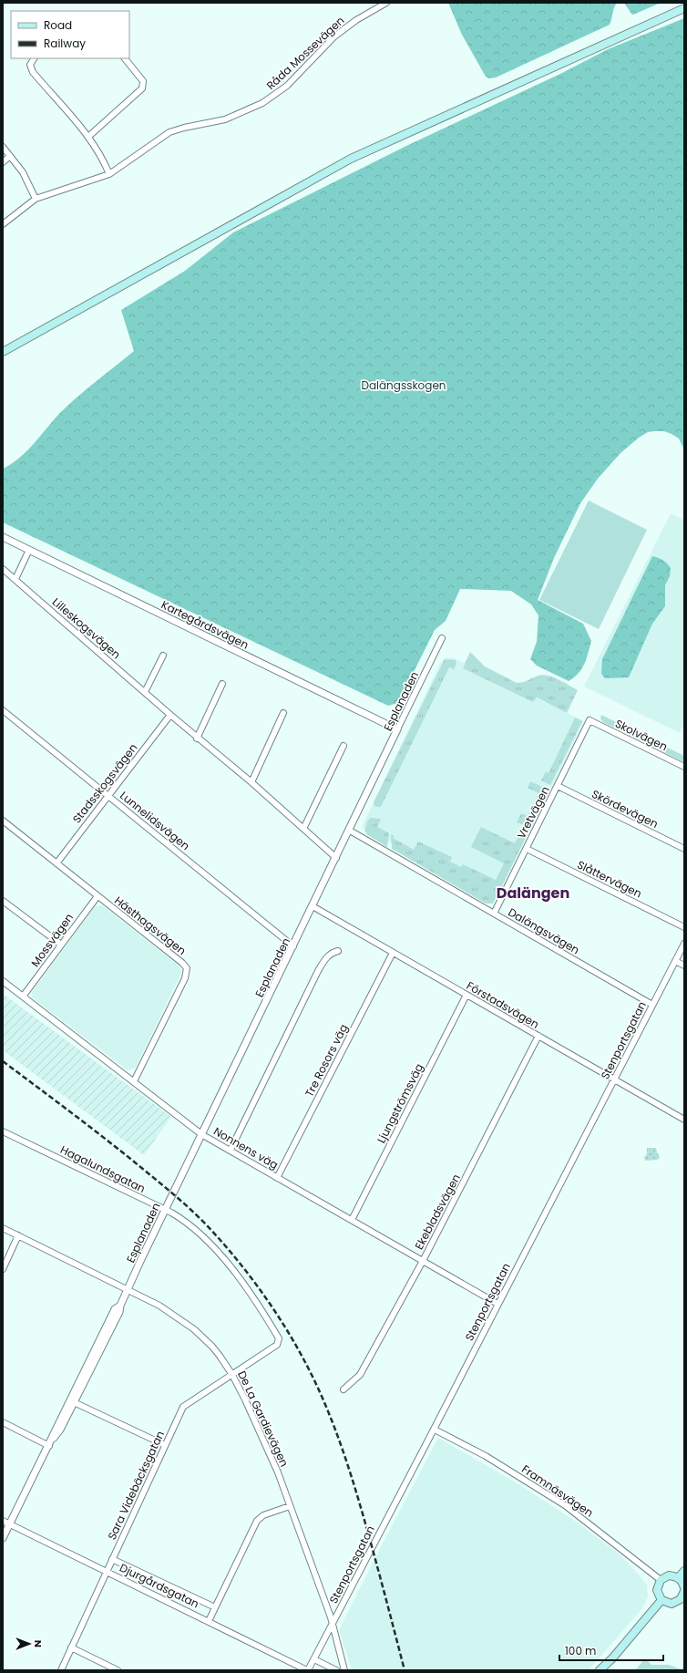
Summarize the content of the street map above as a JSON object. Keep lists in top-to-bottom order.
{
  "streets": {
    "street": [
      "Råda Mossevägen",
      "Kartegårdsvägen",
      "Lilleskogsvägen",
      "Esplanaden",
      "Skolvägen",
      "Stadsskogsvägen",
      "Skördevägen",
      "Vretvägen",
      "Lunnelidsvägen",
      "Slåttervägen",
      "Hästhagsvägen",
      "Dalängsvägen",
      "Mossvägen",
      "Förstadsvägen",
      "Stenportsgatan",
      "Tre Rosors väg",
      "Ljungströmsväg",
      "Nonnens väg",
      "Hagalundsgatan",
      "Ekebladsvägen",
      "De La Gardievägen",
      "Sara Videbäcksgatan",
      "Framnäsvägen",
      "Djurgårdsgatan"
    ]
  },
  "crossings": [
    ["Kartegårdsvägen", "Esplanaden"],
    ["Lilleskogsvägen", "Esplanaden"],
    ["Lilleskogsvägen", "Stadsskogsvägen"],
    ["Esplanaden", "Lunnelidsvägen"],
    ["Esplanaden", "Dalängsvägen"],
    ["Esplanaden", "Förstadsvägen"],
    ["Esplanaden", "Nonnens väg"],
    ["Esplanaden", "Hagalundsgatan"],
    ["Esplanaden", "De La Gardievägen"],
    ["Esplanaden", "Djurgårdsgatan"],
    ["Skolvägen", "Vretvägen"],
    ["Stadsskogsvägen", "Lunnelidsvägen"],
    ["Stadsskogsvägen", "Hästhagsvägen"],
    ["Skördevägen", "Vretvägen"],
    ["Vretvägen", "Slåttervägen"],
    ["Vretvägen", "Dalängsvägen"],
    ["Hästhagsvägen", "Mossvägen"],
    ["Hästhagsvägen", "Nonnens väg"],
    ["Dalängsvägen", "Stenportsgatan"],
    ["Mossvägen", "Nonnens väg"],
    ["Förstadsvägen", "Stenportsgatan"],
    ["Förstadsvägen", "Tre Rosors väg"],
    ["Förstadsvägen", "Ljungströmsväg"],
    ["Förstadsvägen", "Ekebladsvägen"],
    ["Stenportsgatan", "Nonnens väg"],
    ["Stenportsgatan", "De La Gardievägen"],
    ["Stenportsgatan", "Framnäsvägen"],
    ["Stenportsgatan", "Djurgårdsgatan"],
    ["Tre Rosors väg", "Nonnens väg"],
    ["Ljungströmsväg", "Nonnens väg"],
    ["Nonnens väg", "Ekebladsvägen"],
    ["Hagalundsgatan", "Sara Videbäcksgatan"],
    ["De La Gardievägen", "Sara Videbäcksgatan"],
    ["Sara Videbäcksgatan", "Djurgårdsgatan"]
  ],
  "districts": ["Dalängen"],
  "parks": ["Dalängsskogen"],
  "legend": ["Road", "Railway"],
  "scale_bar": "100 m",
  "north": "right"
}
